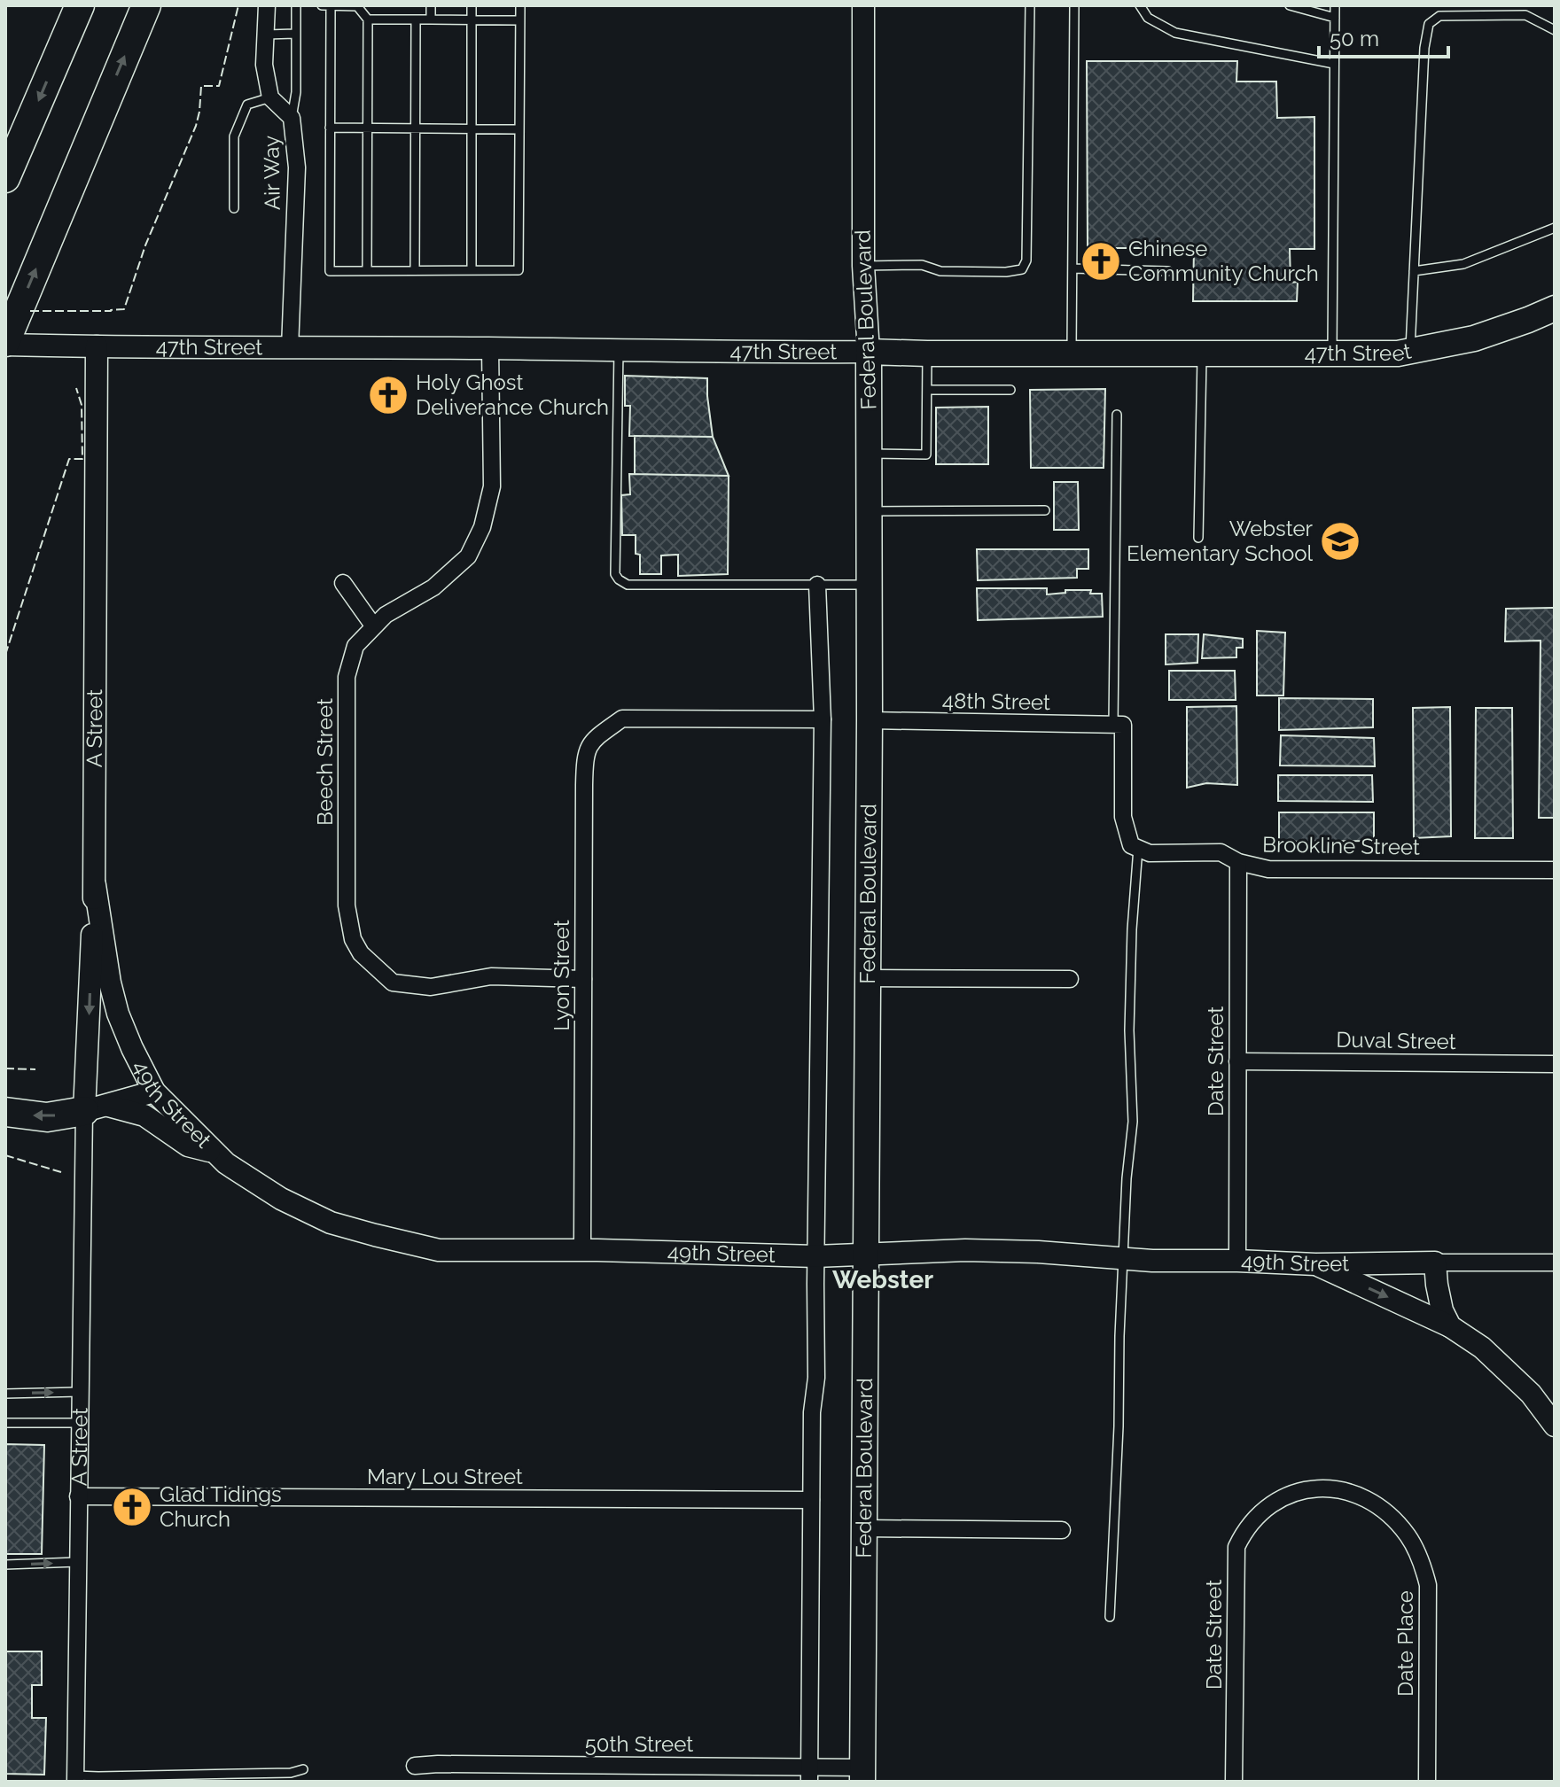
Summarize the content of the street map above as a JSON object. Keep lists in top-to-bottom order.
{
  "streets": {
    "main road": ["Federal Boulevard", "47th Street"],
    "street": [
      "Air Way",
      "48th Street",
      "A Street",
      "Beech Street",
      "Brookline Street",
      "Lyon Street",
      "Duval Street",
      "Date Street",
      "49th Street",
      "Mary Lou Street",
      "Date Place",
      "50th Street"
    ]
  },
  "crossings": [
    ["Air Way", "47th Street"],
    ["Federal Boulevard", "47th Street"],
    ["Federal Boulevard", "48th Street"],
    ["Federal Boulevard", "49th Street"],
    ["Federal Boulevard", "50th Street"],
    ["47th Street", "A Street"],
    ["47th Street", "Beech Street"],
    ["A Street", "49th Street"],
    ["A Street", "Mary Lou Street"],
    ["Beech Street", "Lyon Street"],
    ["Brookline Street", "Date Street"],
    ["Lyon Street", "49th Street"],
    ["Duval Street", "Date Street"],
    ["Date Street", "49th Street"],
    ["Date Street", "Date Place"]
  ],
  "districts": ["Webster"],
  "places": {
    "church": ["Chinese Community Church", "Holy Ghost Deliverance Church", "Glad Tidings Church"],
    "school or university": ["Webster Elementary School"]
  },
  "scale_bar": "50 m"
}
